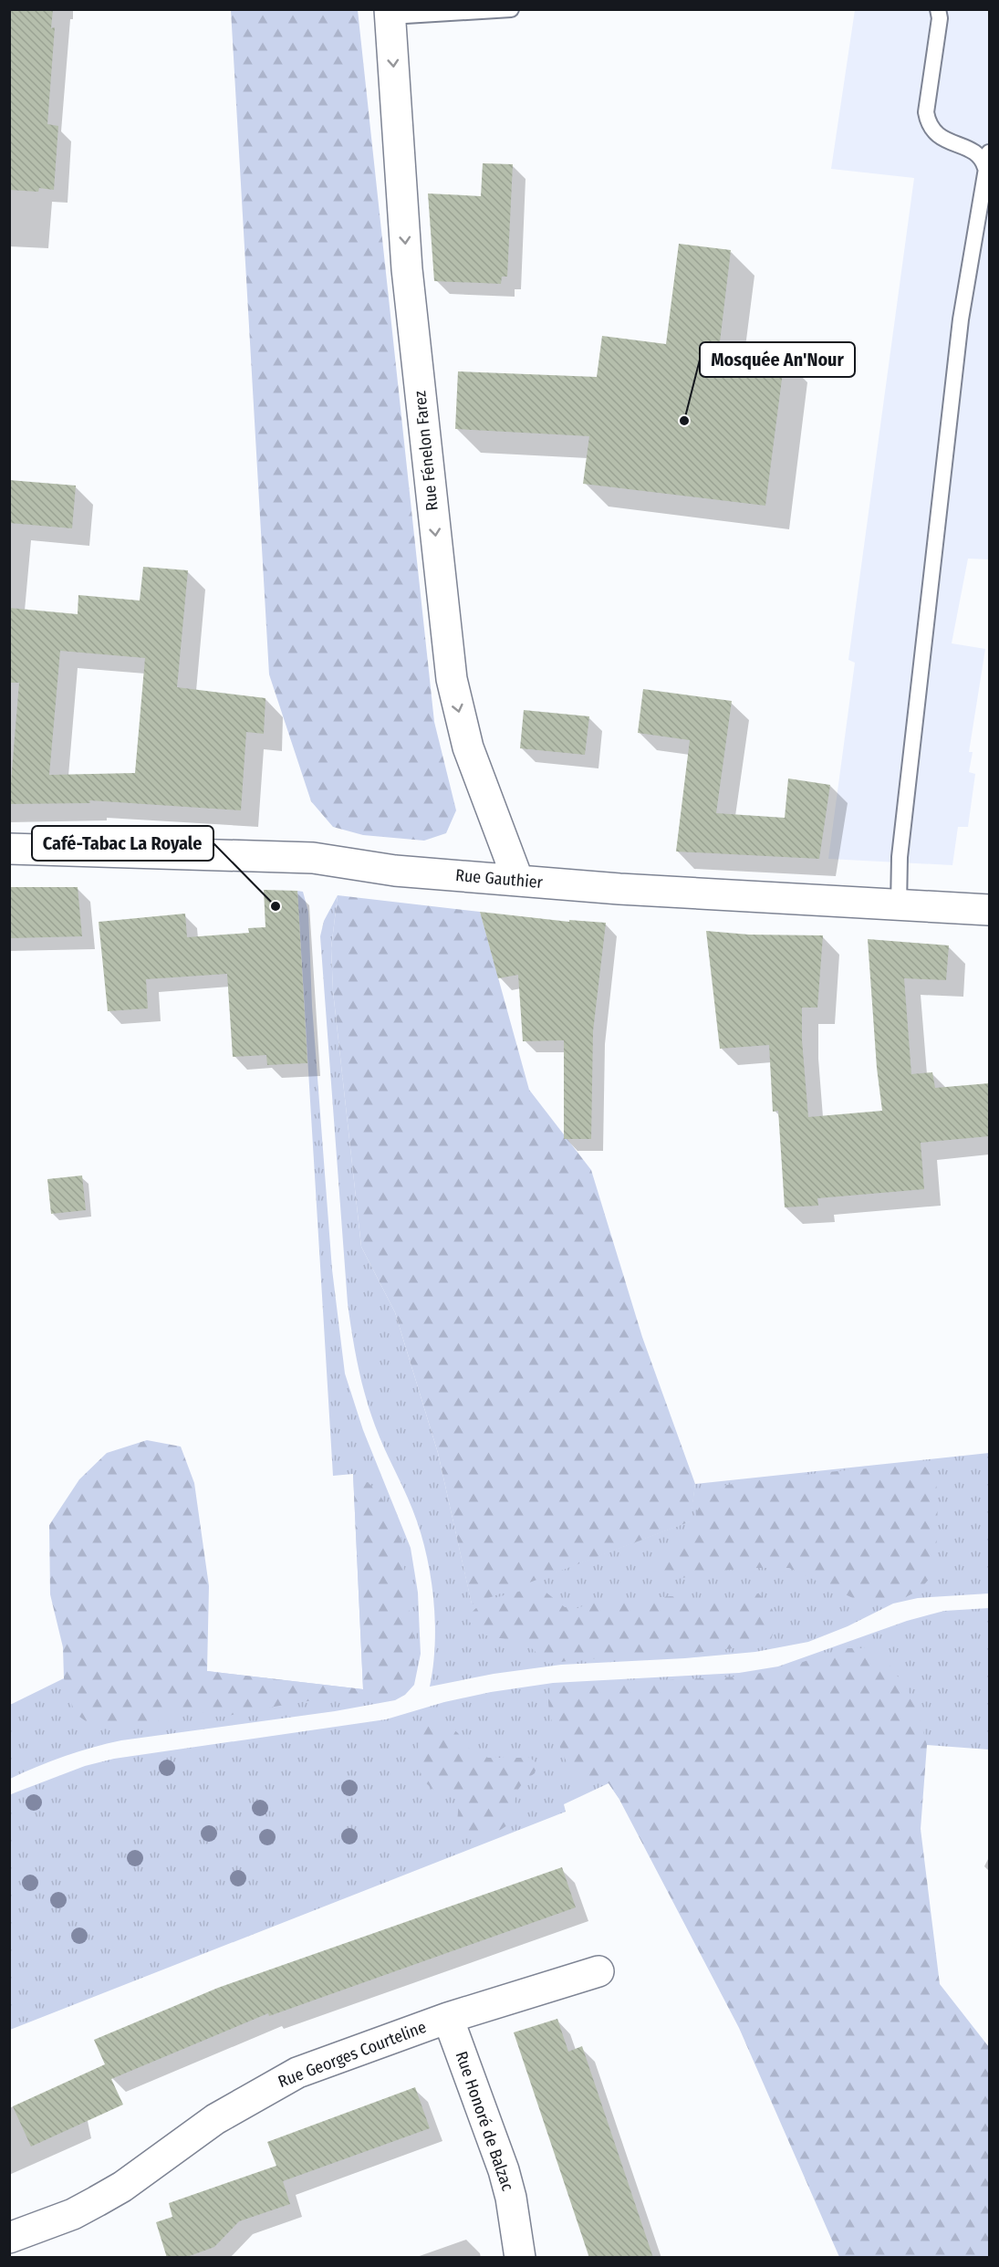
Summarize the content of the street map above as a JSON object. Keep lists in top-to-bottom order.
{
  "streets": {
    "street": [
      "Rue Fénelon Farez",
      "Rue Gauthier",
      "Rue Georges Courteline",
      "Rue Honoré de Balzac"
    ]
  },
  "crossings": [
    ["Rue Fénelon Farez", "Rue Gauthier"],
    ["Rue Georges Courteline", "Rue Honoré de Balzac"]
  ],
  "one_way": ["Rue Fénelon Farez"],
  "places": ["Mosquée An'Nour", "Café-Tabac La Royale"]
}
